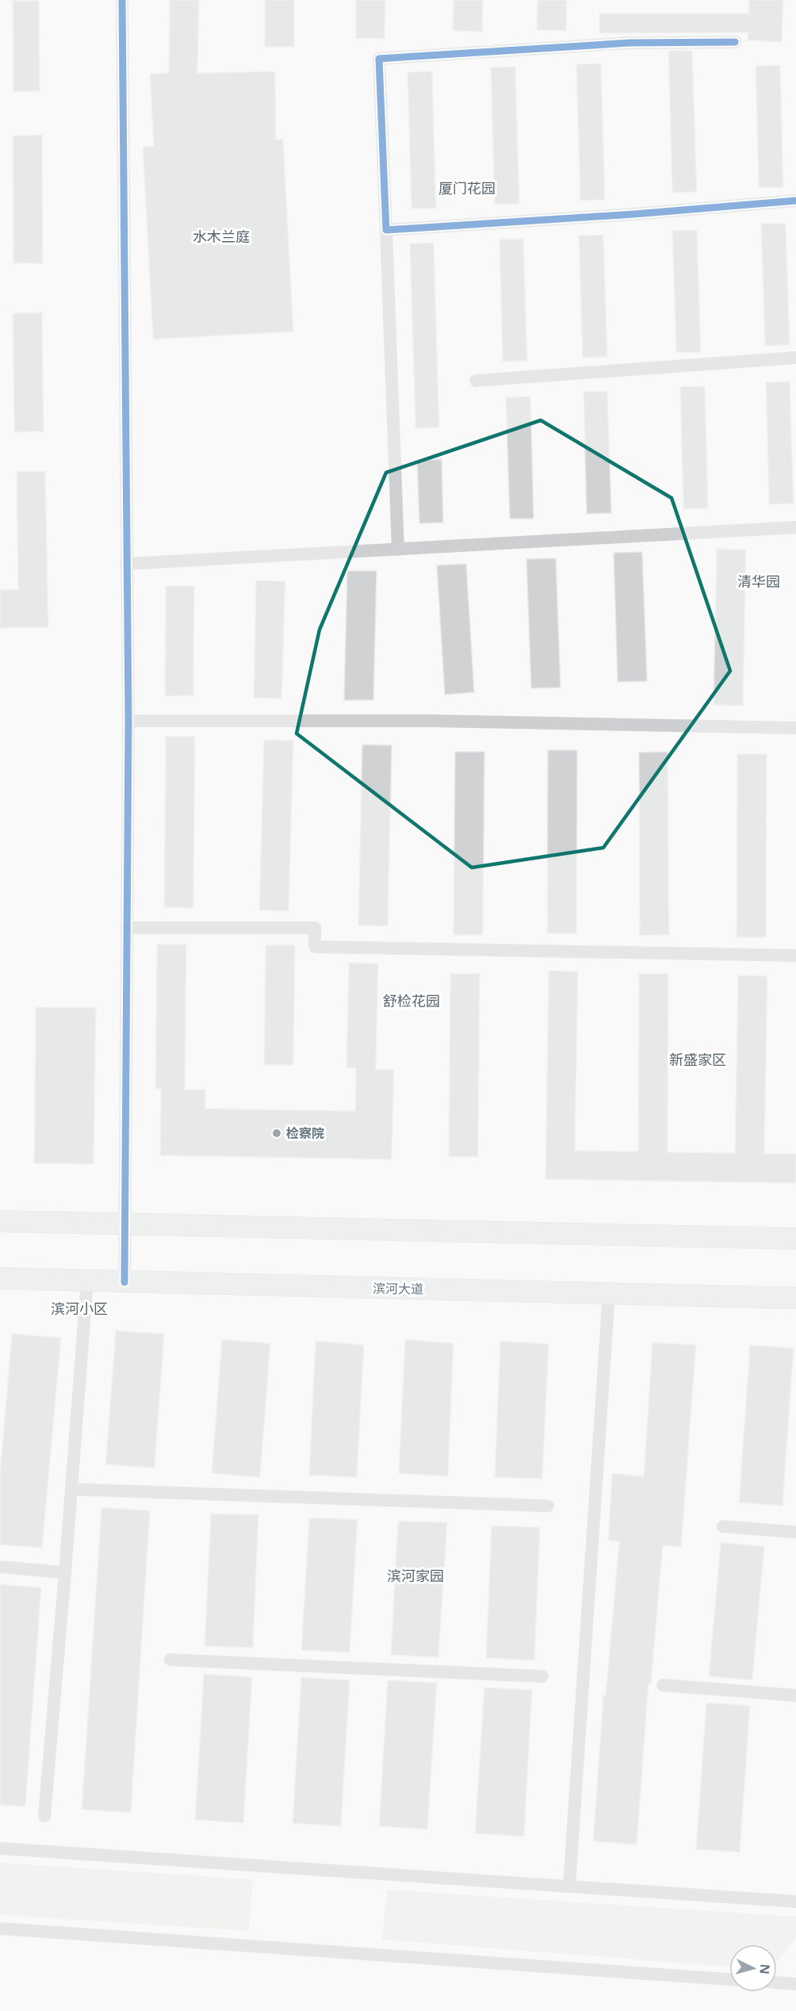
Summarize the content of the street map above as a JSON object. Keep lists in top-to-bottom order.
{
  "streets": {
    "main road": ["滨河大道"]
  },
  "districts": [
    "厦门花园",
    "水木兰庭",
    "清华园",
    "舒检花园",
    "新盛家区",
    "滨河小区",
    "滨河家园"
  ],
  "places": ["检察院"],
  "north": "right"
}
